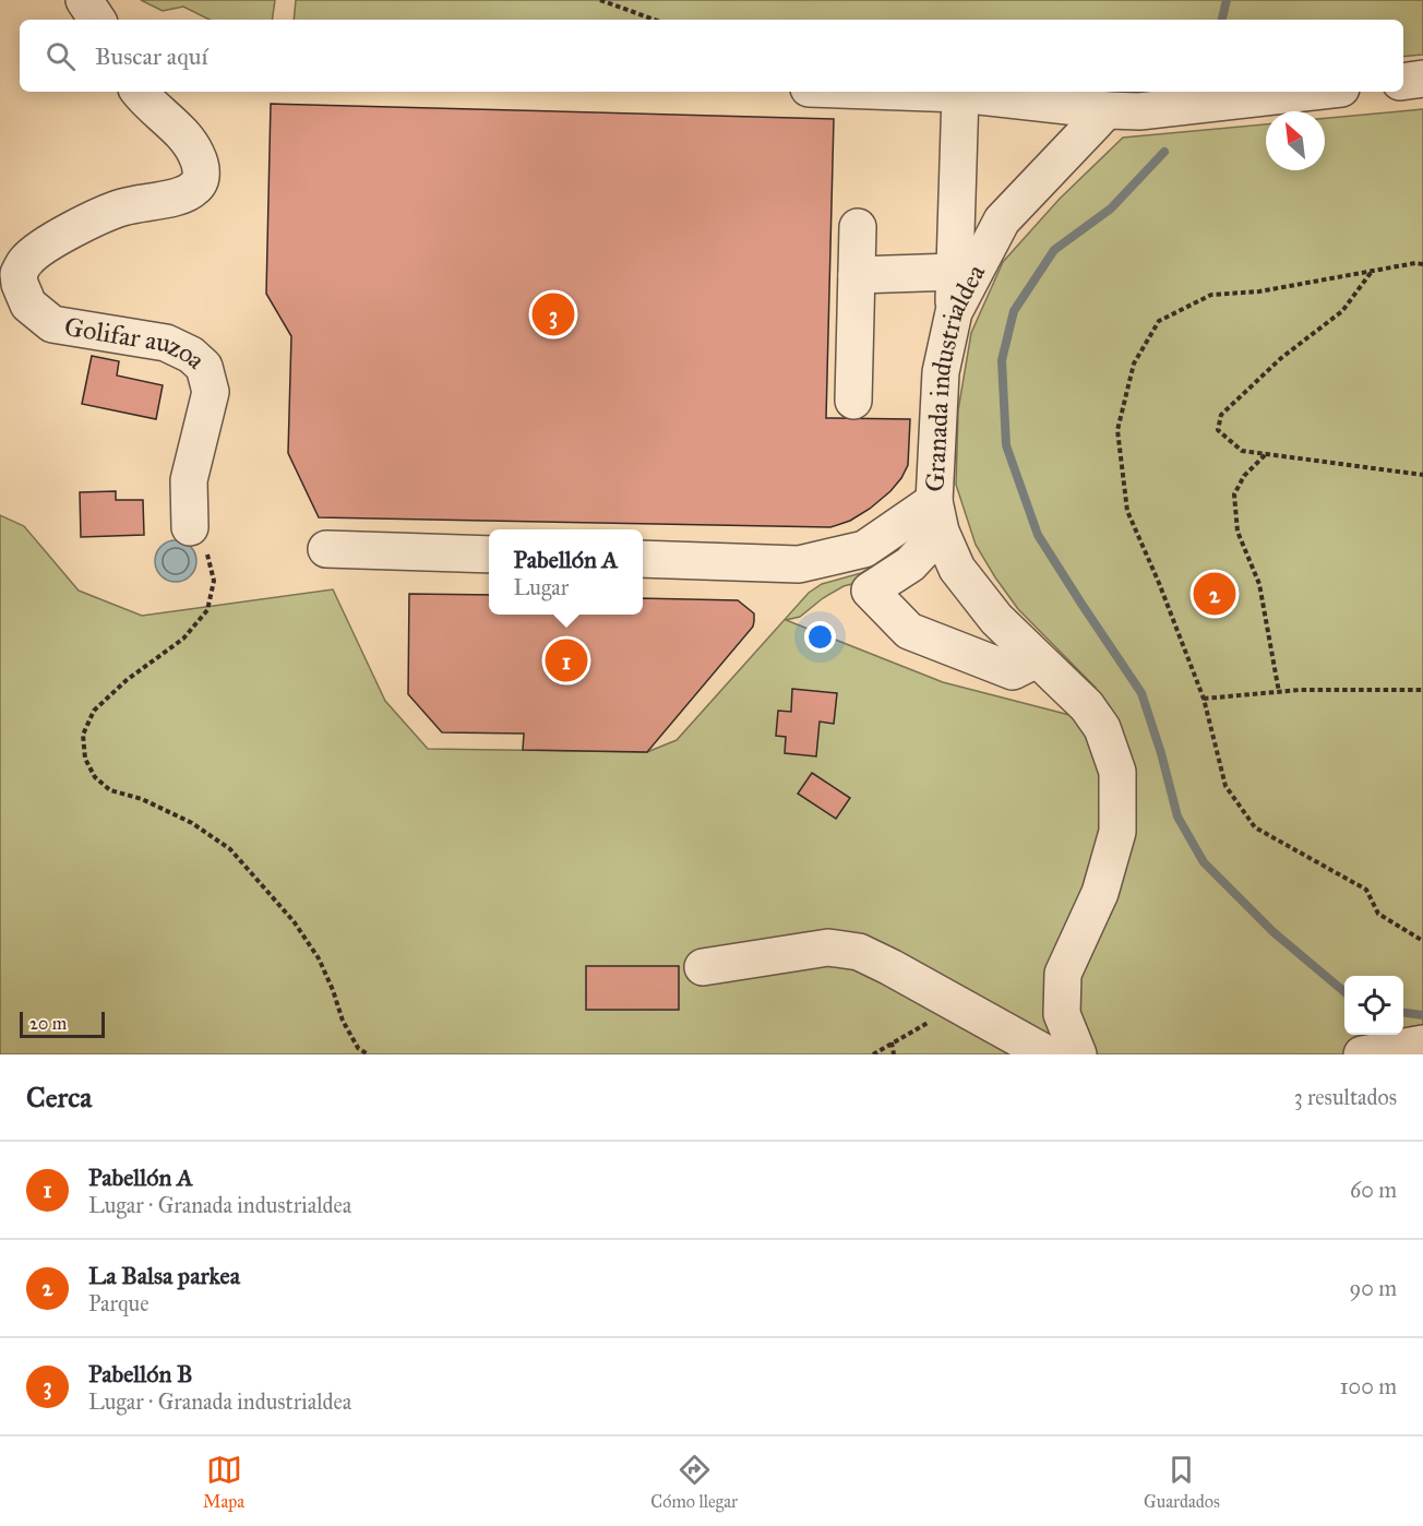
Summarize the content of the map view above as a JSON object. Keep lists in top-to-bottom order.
{
  "streets": {
    "street": ["Golifar auzoa", "Granada industrialdea"]
  },
  "scale_bar": "20 m",
  "north": "top left",
  "page": {
    "search": "Buscar aquí",
    "pins": ["3", "2", "1"],
    "popup": ["Pabellón A", "Lugar"],
    "scale": "20 m",
    "heading": ["Cerca", "3 resultados"],
    "list": [
      {
        "mark": "1",
        "name": "Pabellón A",
        "note": "Lugar · Granada industrialdea",
        "value": "60 m"
      },
      {
        "mark": "2",
        "name": "La Balsa parkea",
        "note": "Parque",
        "value": "90 m"
      },
      {
        "mark": "3",
        "name": "Pabellón B",
        "note": "Lugar · Granada industrialdea",
        "value": "100 m"
      }
    ],
    "nav": ["Mapa", "Cómo llegar", "Guardados"]
  }
}
